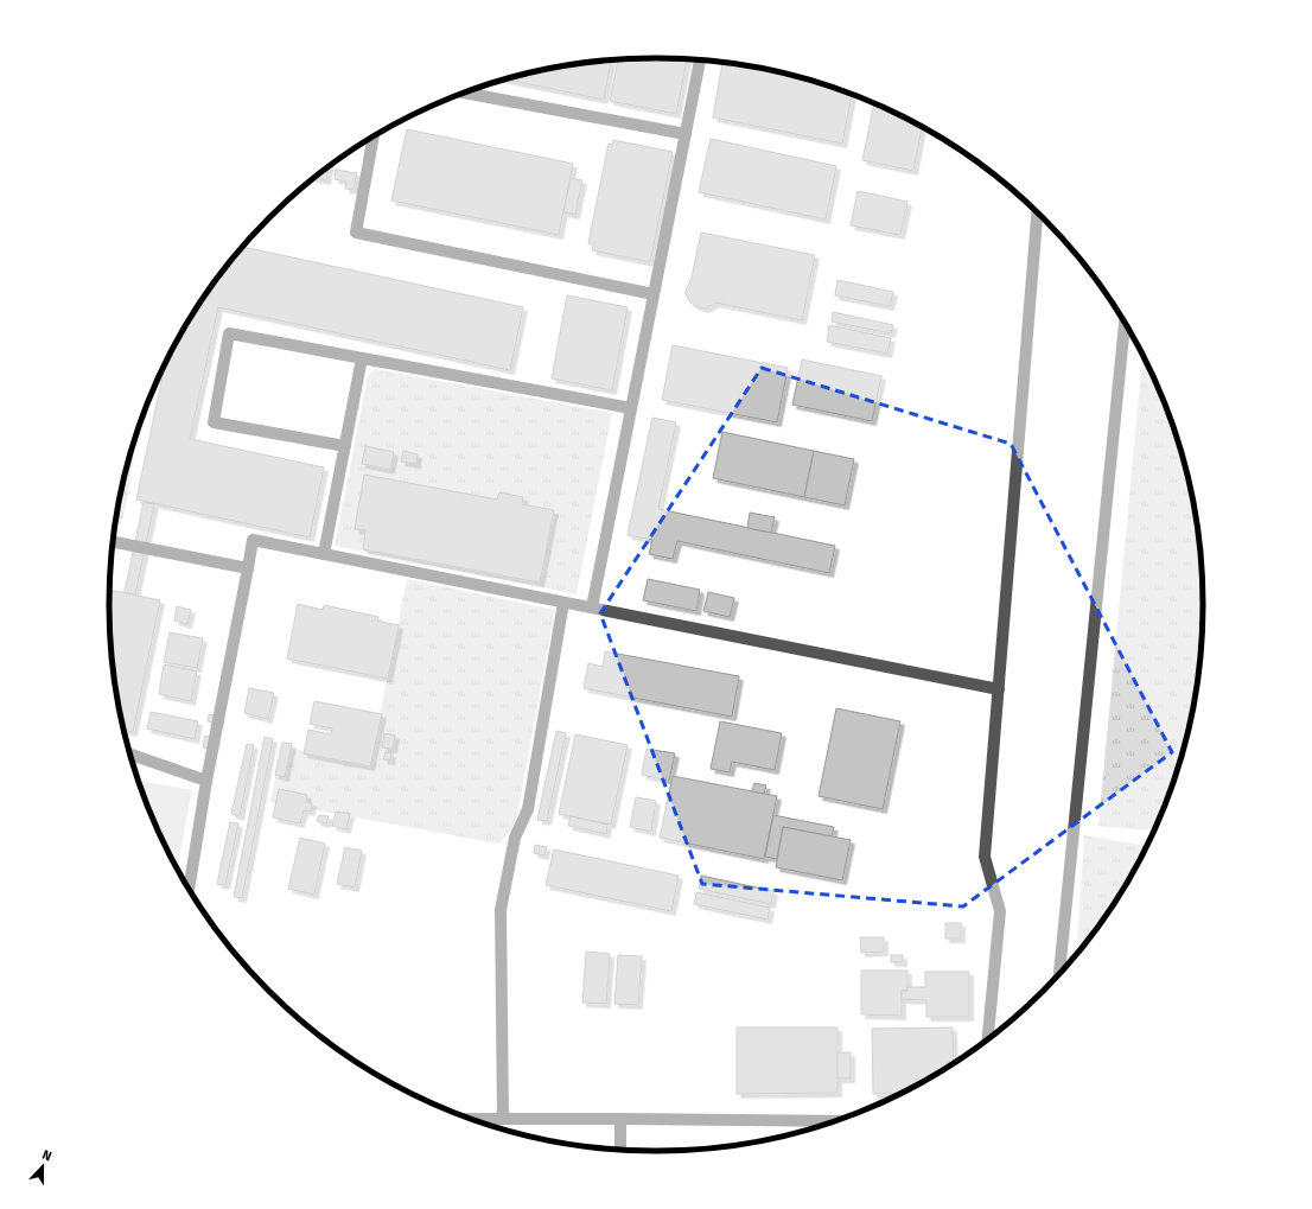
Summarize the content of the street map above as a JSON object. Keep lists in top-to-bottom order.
{
  "north": "top"
}
